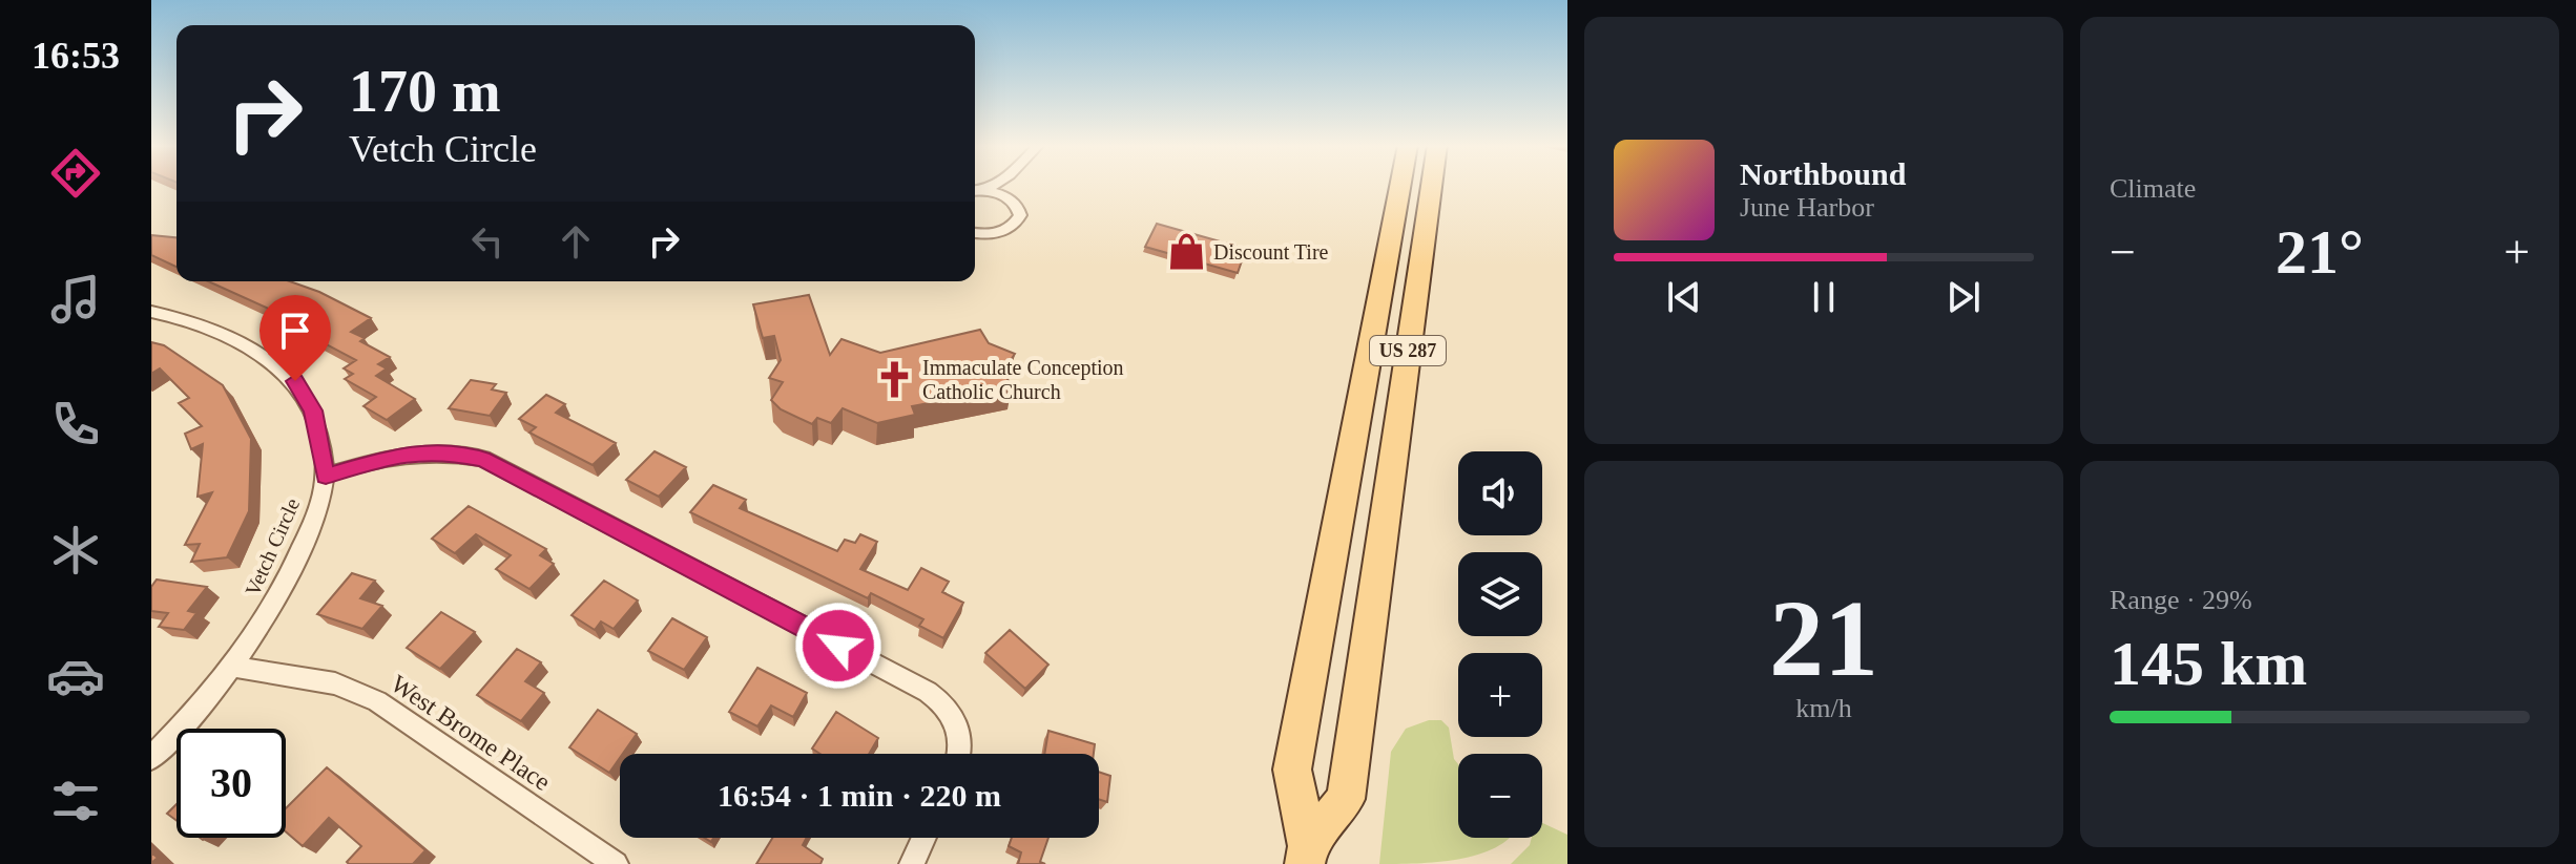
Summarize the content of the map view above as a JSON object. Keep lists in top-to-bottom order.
{
  "streets": {
    "main road": ["US 287"],
    "street": ["Vetch Circle", "West Brome Place"]
  },
  "crossings": [
    ["Vetch Circle", "West Brome Place"]
  ],
  "places": {
    "shop": ["Discount Tire"],
    "church": ["Immaculate Conception Catholic Church"]
  },
  "page": {
    "tabs": "16:53",
    "tile": [
      "Climate",
      ["21", "km/h"],
      ["Range · 29%", "145 km"]
    ],
    "turn": ["170 m", "Vetch Circle"],
    "song": ["Northbound", "June Harbor"],
    "heat": ["−", "21°", "+"],
    "map_buttons": ["+", "−"],
    "limit": "30",
    "trip": "16:54 · 1 min · 220 m"
  }
}
